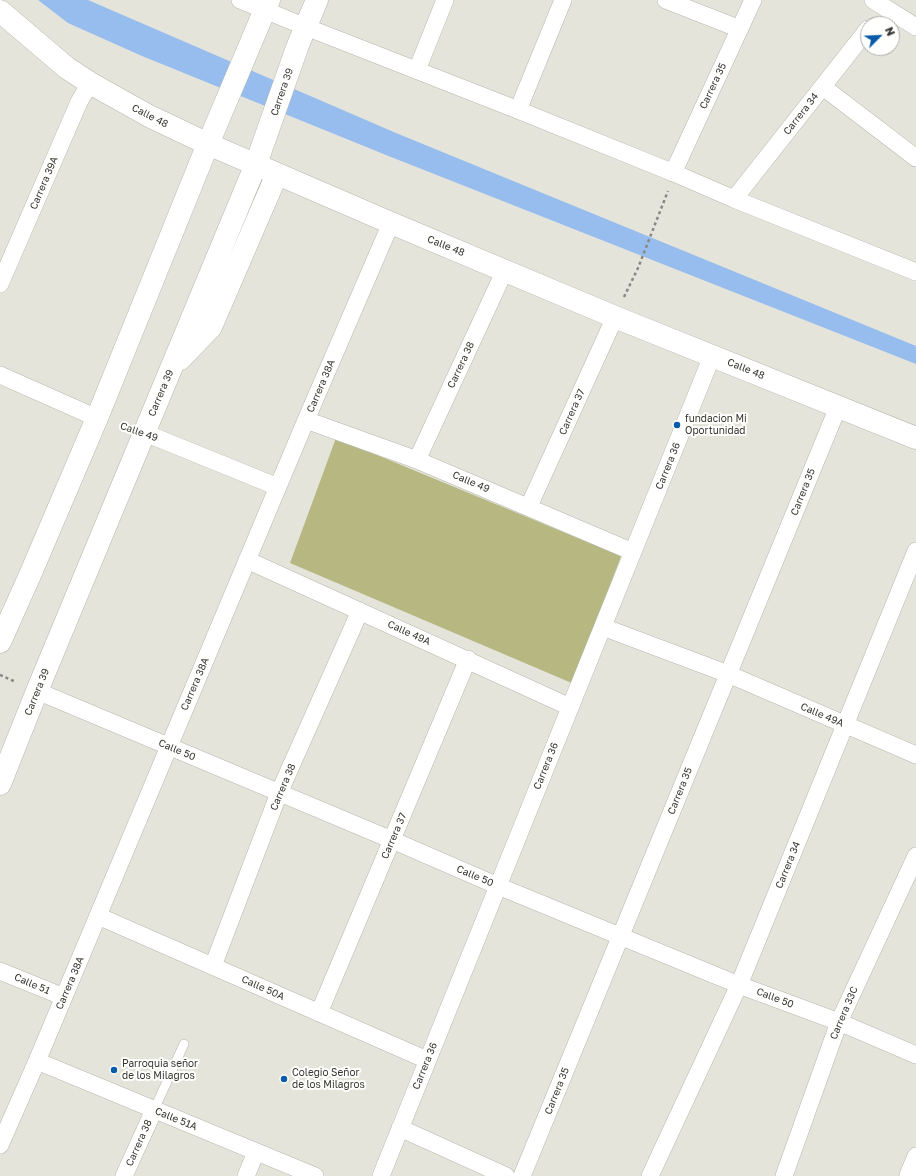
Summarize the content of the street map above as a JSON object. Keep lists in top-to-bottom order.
{
  "streets": {
    "main road": ["Carrera 39", "Calle 48"],
    "street": [
      "Carrera 35",
      "Carrera 34",
      "Carrera 39A",
      "Carrera 38",
      "Carrera 38A",
      "Carrera 37",
      "Calle 49",
      "Carrera 36",
      "Calle 49A",
      "Calle 50",
      "Calle 51",
      "Calle 50A",
      "Carrera 33C",
      "Calle 51A"
    ]
  },
  "crossings": [
    ["Carrera 35", "Calle 48"],
    ["Carrera 35", "Calle 49A"],
    ["Carrera 35", "Calle 50"],
    ["Carrera 39", "Calle 48"],
    ["Carrera 39", "Calle 49"],
    ["Carrera 39", "Calle 50"],
    ["Carrera 34", "Calle 49A"],
    ["Carrera 34", "Calle 50"],
    ["Calle 48", "Carrera 39A"],
    ["Calle 48", "Carrera 38"],
    ["Calle 48", "Carrera 38A"],
    ["Calle 48", "Carrera 37"],
    ["Calle 48", "Carrera 36"],
    ["Carrera 38", "Calle 49"],
    ["Carrera 38", "Calle 49A"],
    ["Carrera 38", "Calle 50"],
    ["Carrera 38", "Calle 50A"],
    ["Carrera 38", "Calle 51A"],
    ["Carrera 38A", "Calle 49"],
    ["Carrera 38A", "Calle 49A"],
    ["Carrera 38A", "Calle 50"],
    ["Carrera 38A", "Calle 51"],
    ["Carrera 38A", "Calle 50A"],
    ["Carrera 38A", "Calle 51A"],
    ["Carrera 37", "Calle 49"],
    ["Carrera 37", "Calle 49A"],
    ["Carrera 37", "Calle 50"],
    ["Carrera 37", "Calle 50A"],
    ["Calle 49", "Carrera 36"],
    ["Carrera 36", "Calle 49A"],
    ["Carrera 36", "Calle 50"],
    ["Carrera 36", "Calle 50A"],
    ["Calle 50", "Carrera 33C"]
  ],
  "places": ["fundacion Mi Oportunidad", "Parroquia señor de los Milagros", "Colegio Señor de los Milagros"],
  "north": "top right"
}
